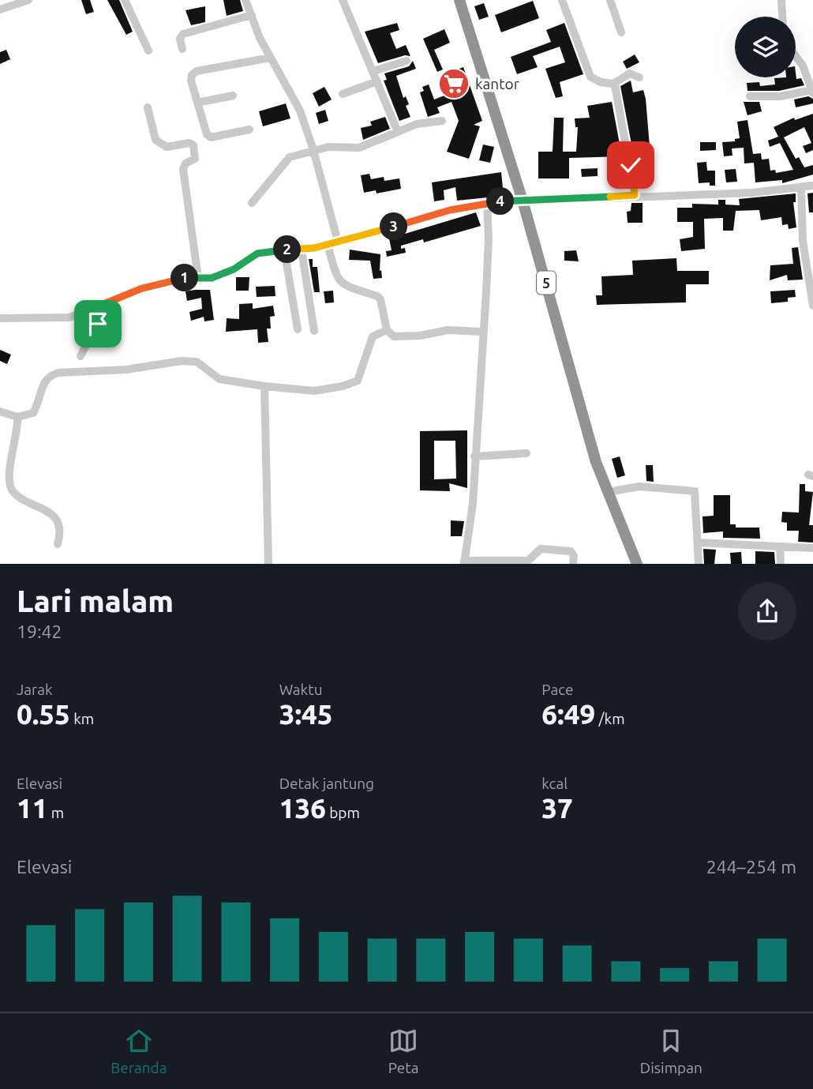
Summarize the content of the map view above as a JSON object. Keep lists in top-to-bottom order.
{
  "streets": {
    "highway": ["5"]
  },
  "places": {
    "supermarket": ["kantor"]
  },
  "page": {
    "pins": [
      "4",
      "3",
      "2",
      "1"
    ],
    "heading": ["Lari malam", "19:42"],
    "stats": [
      ["Jarak", "0.55 km"],
      ["Waktu", "3:45"],
      ["Pace", "6:49 /km"],
      ["Elevasi", "11 m"],
      ["Detak jantung", "136 bpm"],
      ["kcal", "37"]
    ],
    "chart": ["Elevasi", "244–254 m"],
    "tabs": ["Beranda", "Peta", "Disimpan"]
  }
}
